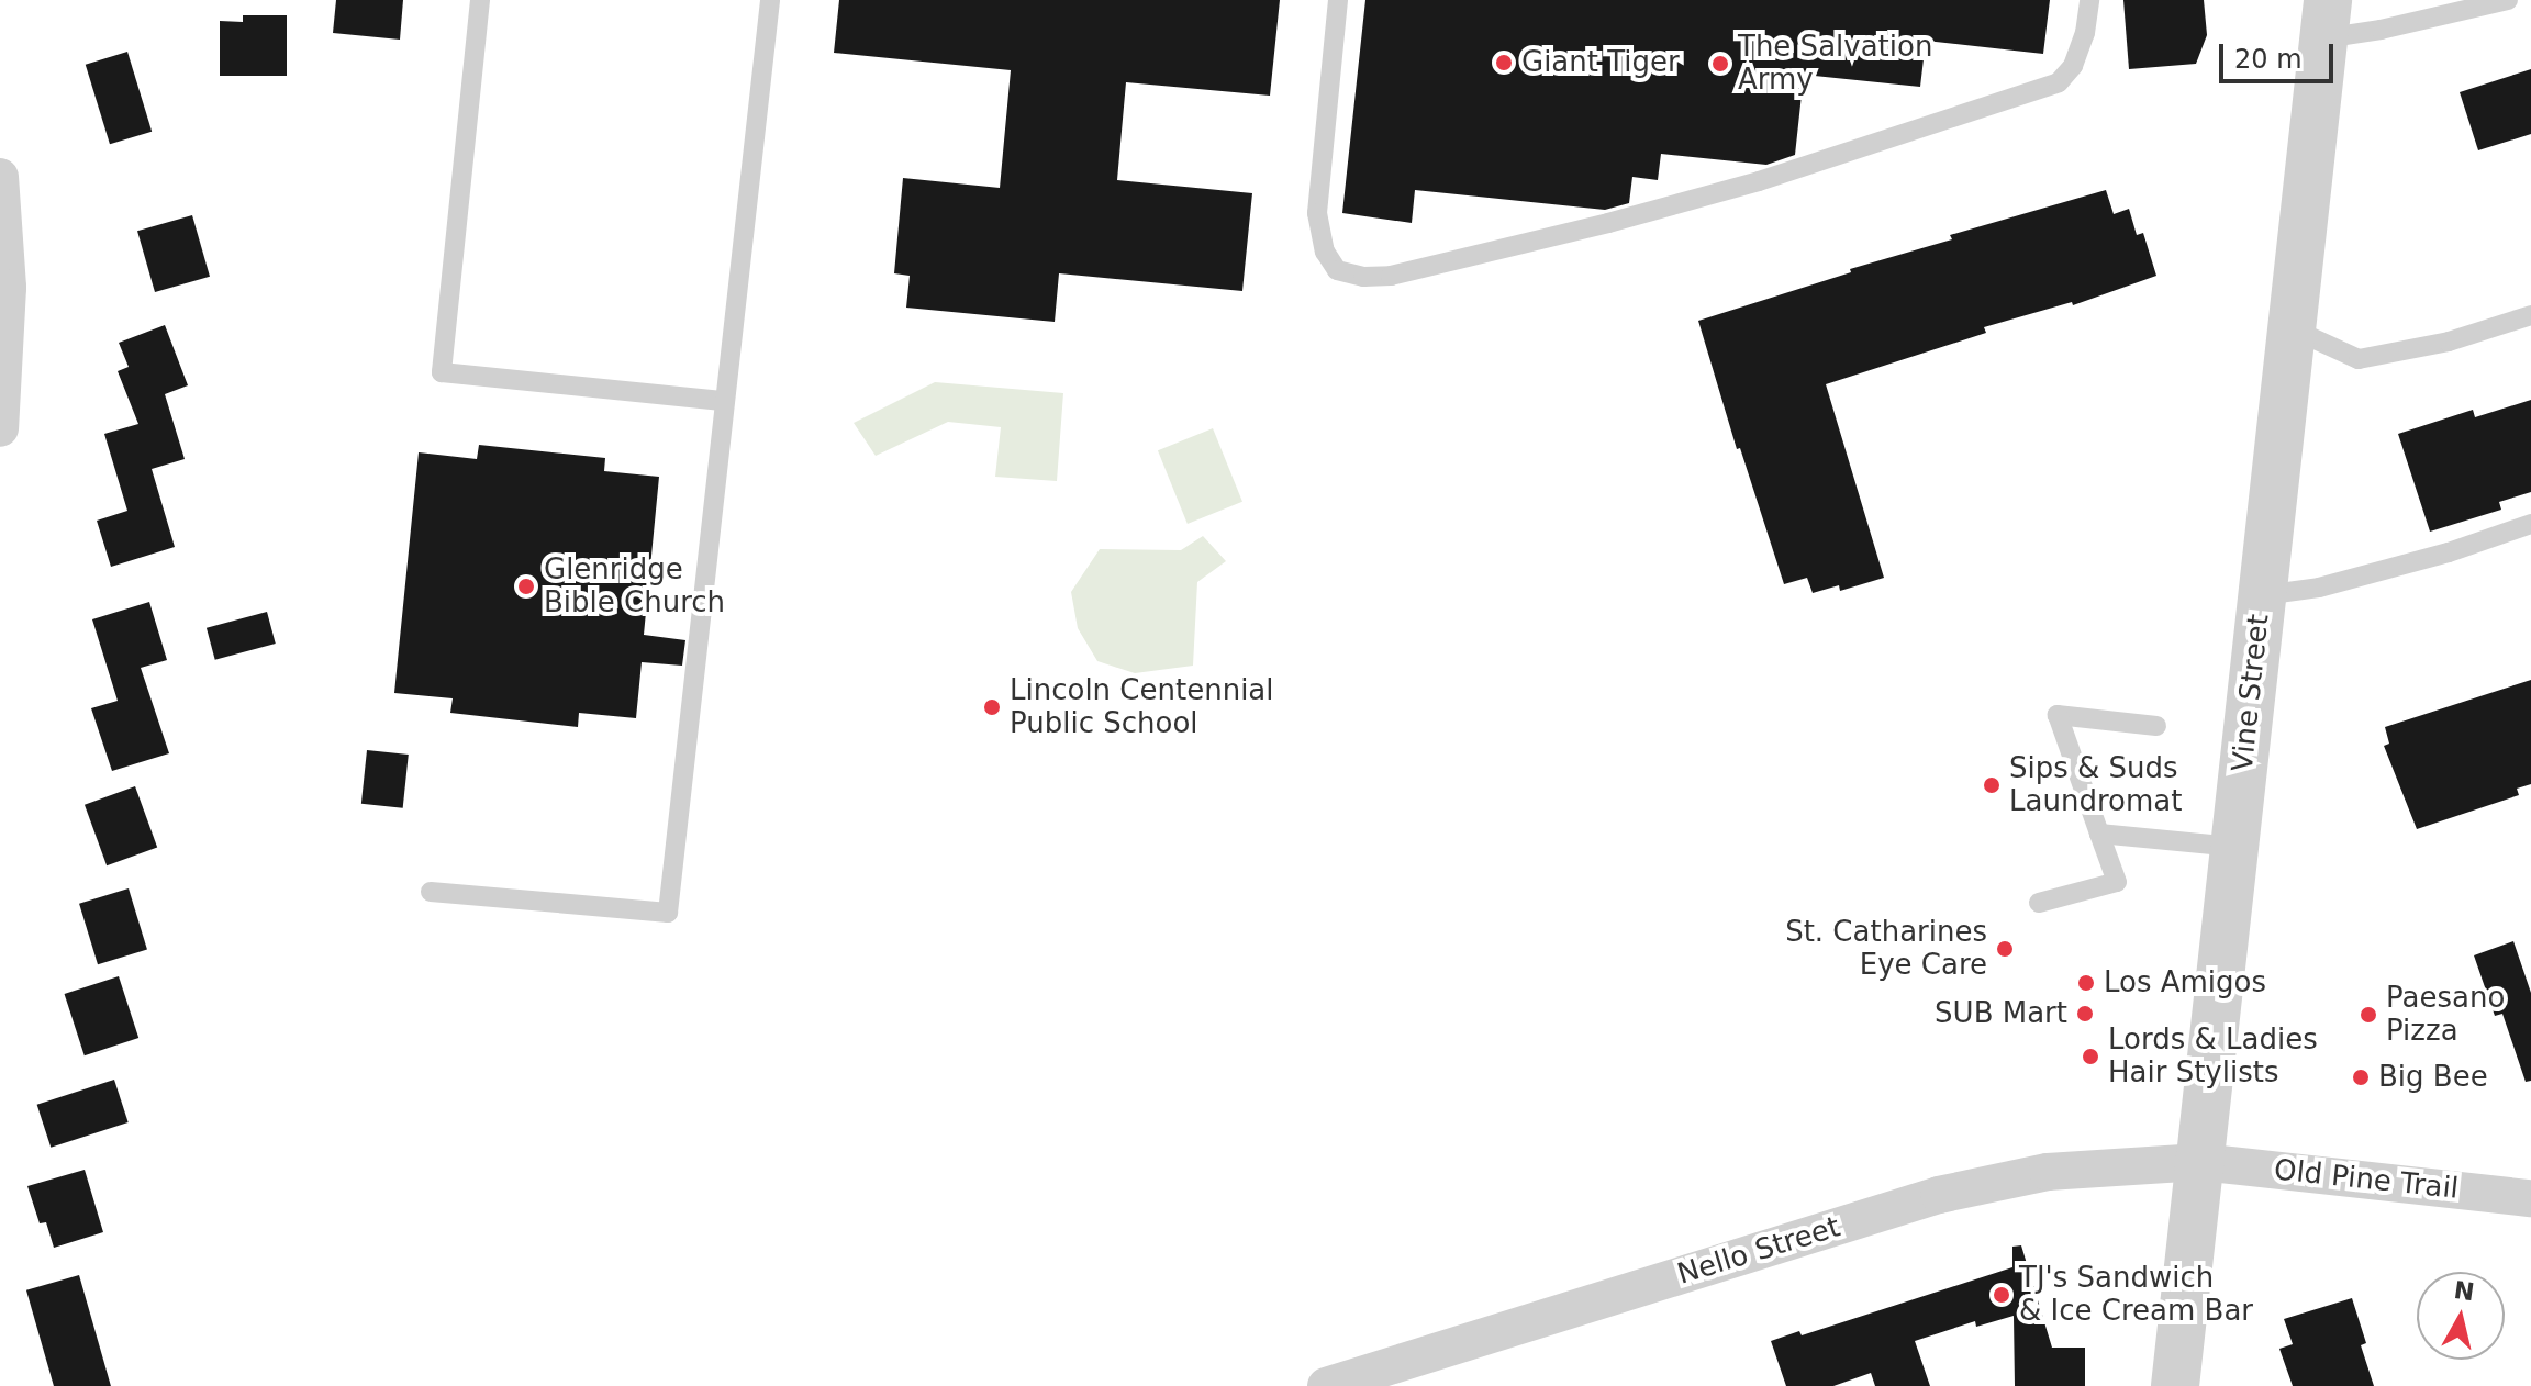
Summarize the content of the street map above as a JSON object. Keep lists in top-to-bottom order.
{
  "streets": {
    "street": ["Vine Street", "Old Pine Trail", "Nello Street"]
  },
  "crossings": [
    ["Vine Street", "Old Pine Trail"],
    ["Vine Street", "Nello Street"],
    ["Old Pine Trail", "Nello Street"]
  ],
  "places": [
    "Giant Tiger",
    "The Salvation Army",
    "Glenridge Bible Church",
    "Lincoln Centennial Public School",
    "Sips & Suds Laundromat",
    "St. Catharines Eye Care",
    "Los Amigos",
    "SUB Mart",
    "Paesano Pizza",
    "Lords & Ladies Hair Stylists",
    "Big Bee",
    "TJ's Sandwich & Ice Cream Bar"
  ],
  "scale_bar": "20 m",
  "north": "top"
}
